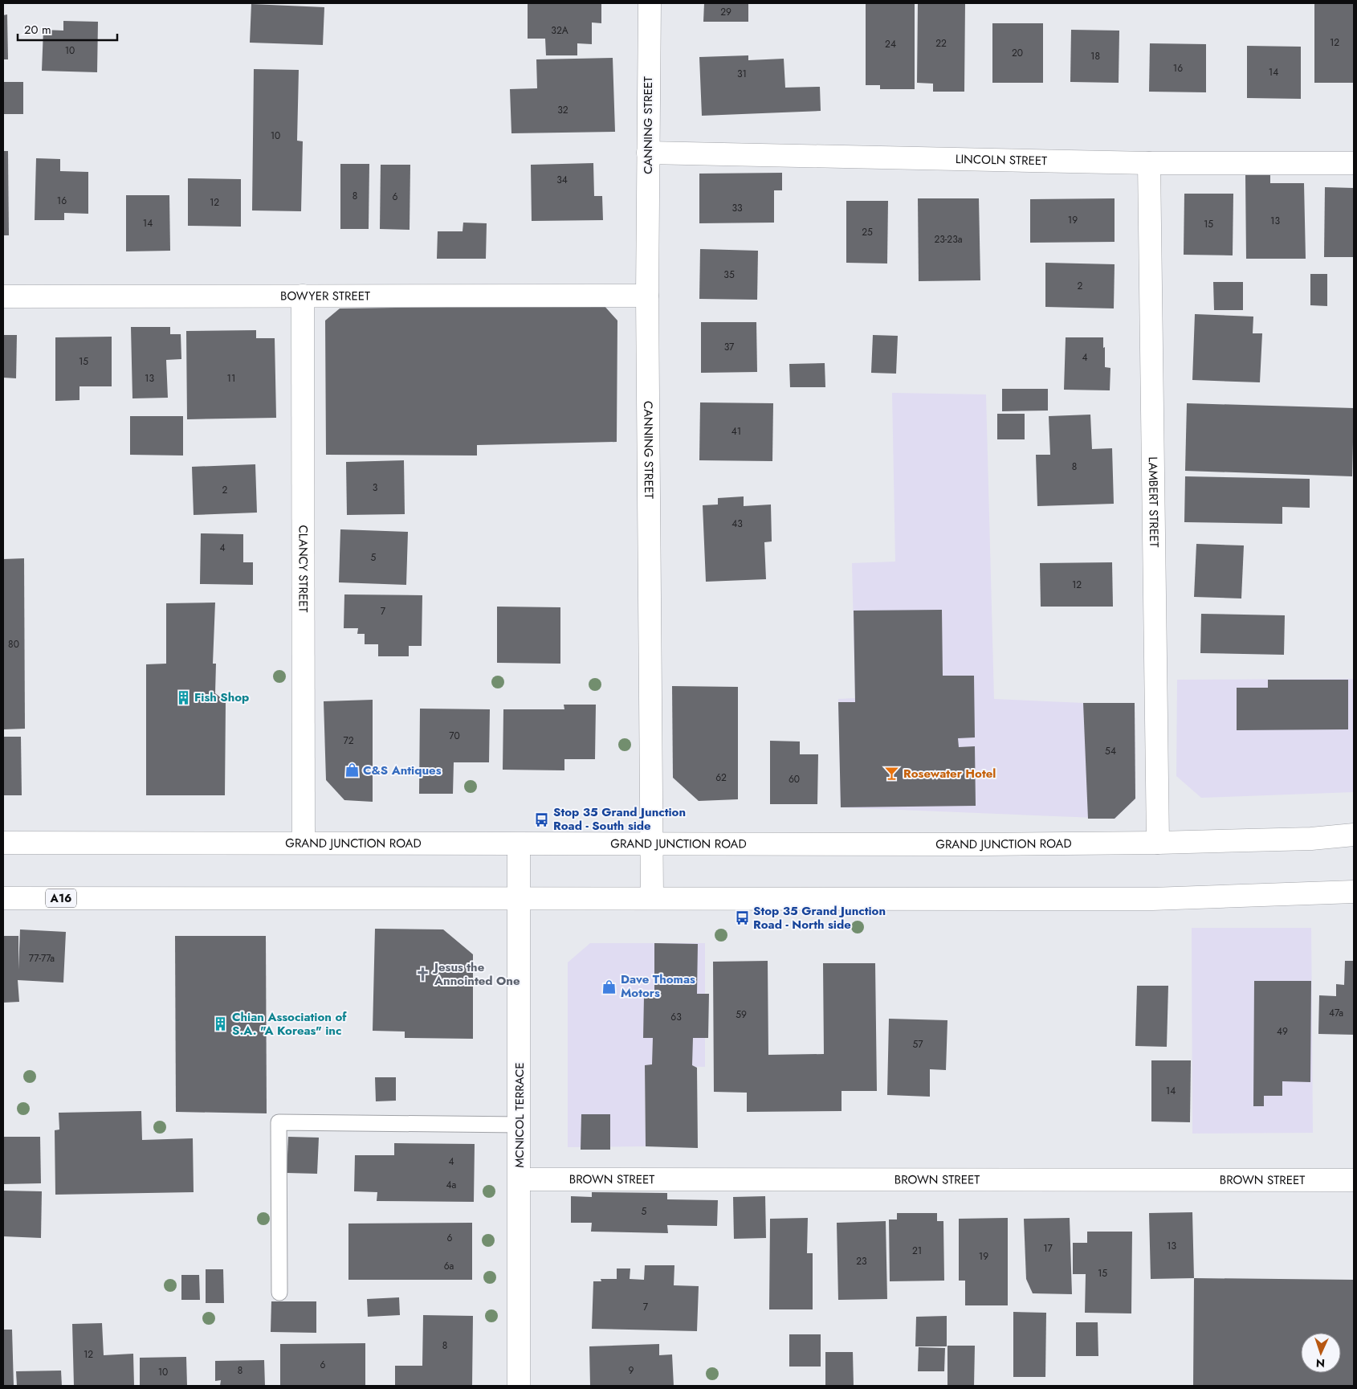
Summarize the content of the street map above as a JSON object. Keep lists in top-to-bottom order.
{
  "streets": {
    "main road": [
      "CANNING STREET",
      "LINCOLN STREET",
      "BOWYER STREET",
      "LAMBERT STREET",
      "CLANCY STREET",
      "GRAND JUNCTION ROAD",
      "A16",
      "MCNICOL TERRACE",
      "BROWN STREET"
    ]
  },
  "crossings": [
    ["CANNING STREET", "LINCOLN STREET"],
    ["CANNING STREET", "BOWYER STREET"],
    ["CANNING STREET", "GRAND JUNCTION ROAD"],
    ["CANNING STREET", "A16"],
    ["LINCOLN STREET", "LAMBERT STREET"],
    ["BOWYER STREET", "CLANCY STREET"],
    ["LAMBERT STREET", "GRAND JUNCTION ROAD"],
    ["CLANCY STREET", "GRAND JUNCTION ROAD"],
    ["GRAND JUNCTION ROAD", "MCNICOL TERRACE"],
    ["A16", "MCNICOL TERRACE"],
    ["MCNICOL TERRACE", "BROWN STREET"]
  ],
  "places": {
    "building": ["Fish Shop", "Chian Association of S.A. \"A Koreas\" inc"],
    "shop": ["C&S Antiques", "Dave Thomas Motors"],
    "bar": ["Rosewater Hotel"],
    "bus stop": ["Stop 35 Grand Junction Road - South side", "Stop 35 Grand Junction Road - North side"],
    "church": ["Jesus the Annointed One"]
  },
  "house_numbers": [
    "29",
    "32A",
    "12",
    "22",
    "24",
    "10",
    "20",
    "18",
    "16",
    "14",
    "31",
    "32",
    "10",
    "34",
    "8",
    "6",
    "16",
    "12",
    "33",
    "19",
    "13",
    "14",
    "15",
    "25",
    "23-23a",
    "35",
    "2",
    "37",
    "4",
    "15",
    "13",
    "11",
    "41",
    "8",
    "3",
    "2",
    "43",
    "4",
    "5",
    "12",
    "7",
    "80",
    "70",
    "72",
    "54",
    "62",
    "60",
    "77-77a",
    "47a",
    "59",
    "63",
    "49",
    "57",
    "14",
    "4",
    "4a",
    "5",
    "6",
    "13",
    "17",
    "21",
    "19",
    "23",
    "6a",
    "15",
    "7",
    "8",
    "12",
    "6",
    "8",
    "9",
    "10"
  ],
  "scale_bar": "20 m",
  "north": "bottom"
}
